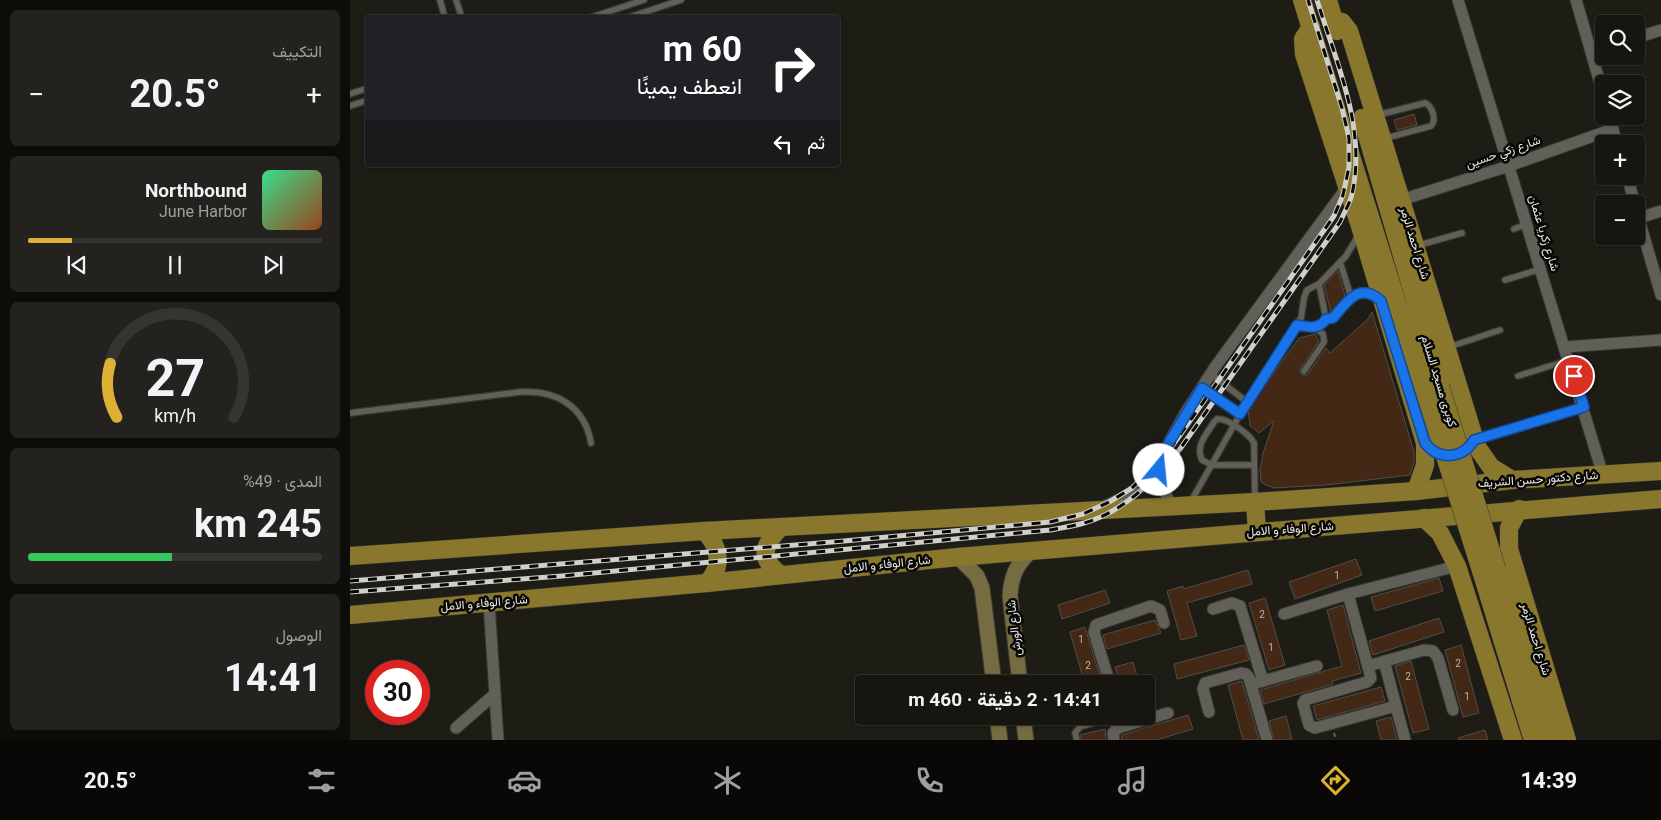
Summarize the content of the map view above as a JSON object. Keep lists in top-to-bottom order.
{
  "streets": {
    "main road": [
      "شارع احمد الزمر",
      "كوبرى مسجد السلام",
      "شارع دكتور حسن الشريف",
      "شارع الوفاء و الامل"
    ],
    "street": ["شارع زكي حسين", "شارع زكريا عثمان", "شارع الورش"]
  },
  "crossings": [
    ["شارع زكي حسين", "شارع زكريا عثمان"],
    ["شارع زكي حسين", "شارع احمد الزمر"],
    ["شارع زكريا عثمان", "شارع دكتور حسن الشريف"],
    ["شارع احمد الزمر", "كوبرى مسجد السلام"],
    ["شارع احمد الزمر", "شارع دكتور حسن الشريف"],
    ["شارع الوفاء و الامل", "شارع الورش"]
  ],
  "house_numbers": [
    "1",
    "2",
    "1",
    "1",
    "2",
    "2",
    "2",
    "1"
  ],
  "page": {
    "tile": [
      "التكييف",
      ["المدى · 49%", "245 km"],
      ["الوصول", "14:41"]
    ],
    "map_buttons": ["+", "−"],
    "turn": ["60 m", "انعطف يمينًا"],
    "heat": ["−", "20.5°", "+"],
    "then": "ثم",
    "song": ["Northbound", "June Harbor"],
    "limit": "30",
    "trip": "14:41 · 2 دقيقة · 460 m",
    "tabs": ["14:39", "20.5°"],
    "gauge": ["27", "km/h"]
  }
}
